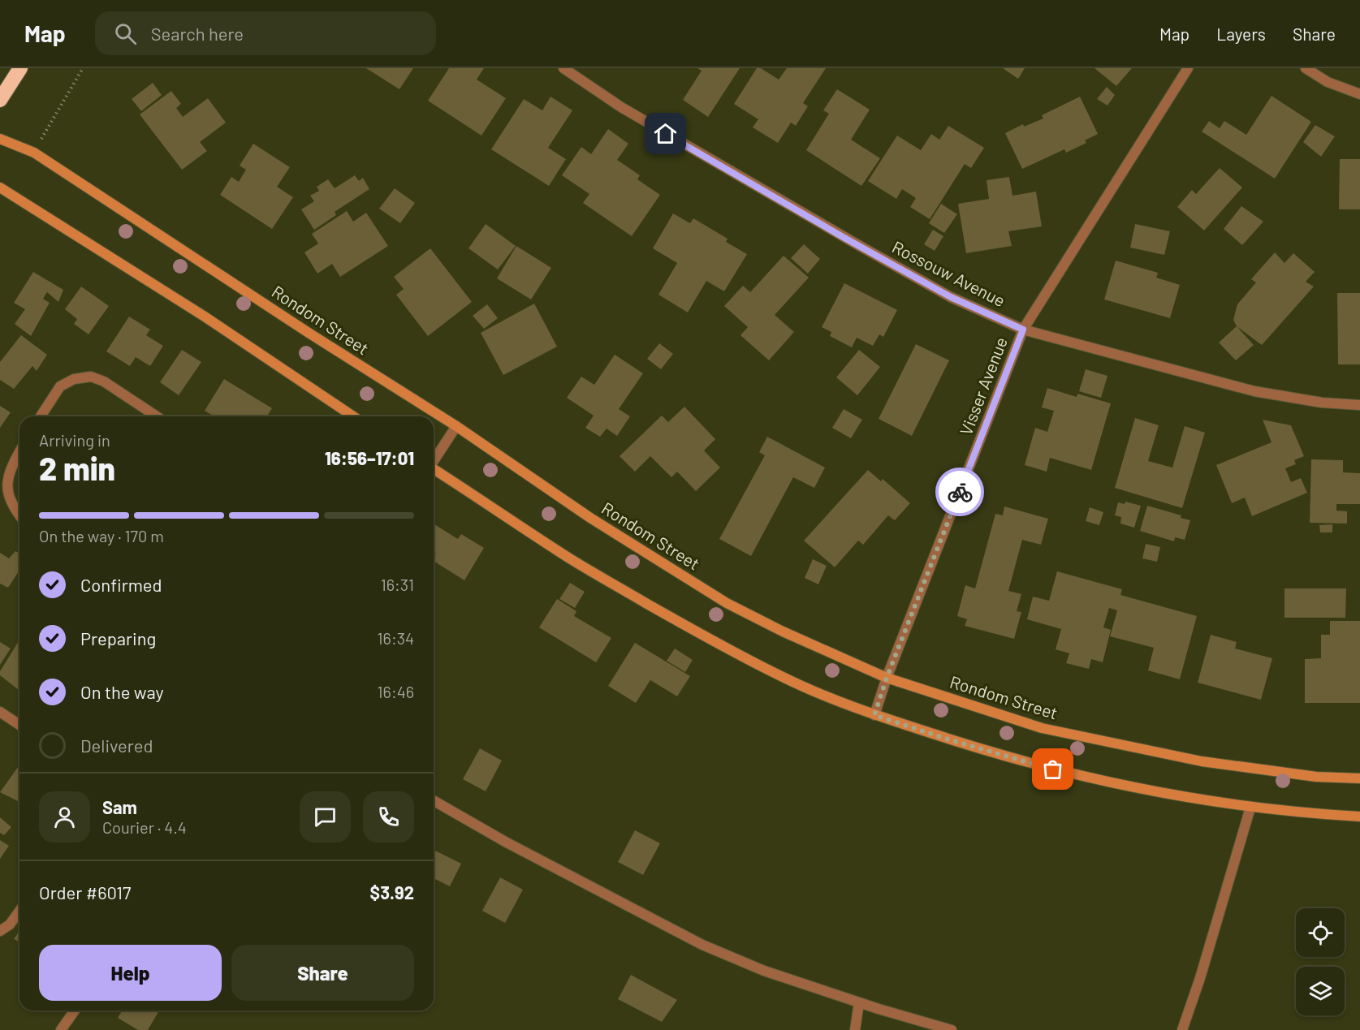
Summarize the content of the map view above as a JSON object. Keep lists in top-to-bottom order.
{
  "streets": {
    "street": ["Rossouw Avenue", "Rondom Street", "Visser Avenue"]
  },
  "crossings": [
    ["Rossouw Avenue", "Visser Avenue"],
    ["Rondom Street", "Visser Avenue"]
  ],
  "page": {
    "header": "Map",
    "search": "Search here",
    "nav": ["Map", "Layers", "Share"],
    "heading": ["2 min", "Arriving in", "16:56–17:01"],
    "panel": [
      "Sam",
      "Courier · 4.4",
      "Order #6017",
      "$3.92"
    ],
    "bar": "On the way · 170 m",
    "list": [
      ["Confirmed", "16:31"],
      ["Preparing", "16:34"],
      ["On the way", "16:46"],
      "Delivered"
    ],
    "buttons": ["Help", "Share"]
  }
}
